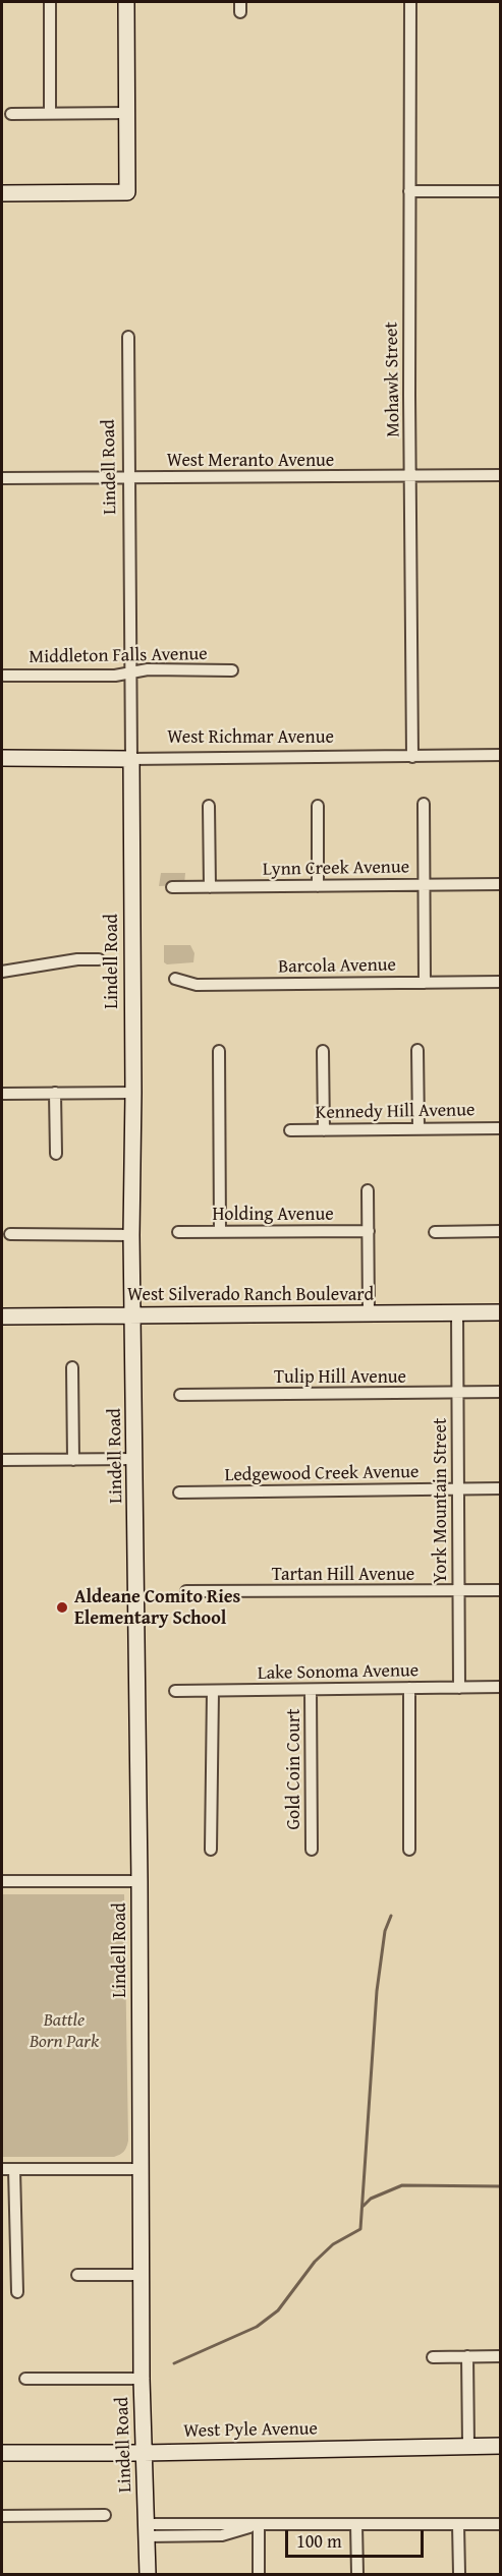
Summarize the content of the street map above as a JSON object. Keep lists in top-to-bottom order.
{
  "streets": {
    "street": [
      "Mohawk Street",
      "West Meranto Avenue",
      "Lindell Road",
      "Middleton Falls Avenue",
      "West Richmar Avenue",
      "Lynn Creek Avenue",
      "Barcola Avenue",
      "Kennedy Hill Avenue",
      "Holding Avenue",
      "West Silverado Ranch Boulevard",
      "Tulip Hill Avenue",
      "Ledgewood Creek Avenue",
      "York Mountain Street",
      "Tartan Hill Avenue",
      "Lake Sonoma Avenue",
      "Gold Coin Court",
      "West Pyle Avenue"
    ]
  },
  "crossings": [
    ["Mohawk Street", "West Meranto Avenue"],
    ["Mohawk Street", "West Richmar Avenue"],
    ["West Meranto Avenue", "Lindell Road"],
    ["Lindell Road", "Middleton Falls Avenue"],
    ["Lindell Road", "West Richmar Avenue"],
    ["Lindell Road", "West Silverado Ranch Boulevard"],
    ["Lindell Road", "West Pyle Avenue"],
    ["West Silverado Ranch Boulevard", "York Mountain Street"],
    ["Tulip Hill Avenue", "York Mountain Street"],
    ["Ledgewood Creek Avenue", "York Mountain Street"],
    ["York Mountain Street", "Tartan Hill Avenue"],
    ["York Mountain Street", "Lake Sonoma Avenue"],
    ["Lake Sonoma Avenue", "Gold Coin Court"]
  ],
  "parks": ["Battle Born Park"],
  "places": ["Aldeane Comito Ries Elementary School"],
  "scale_bar": "100 m"
}
